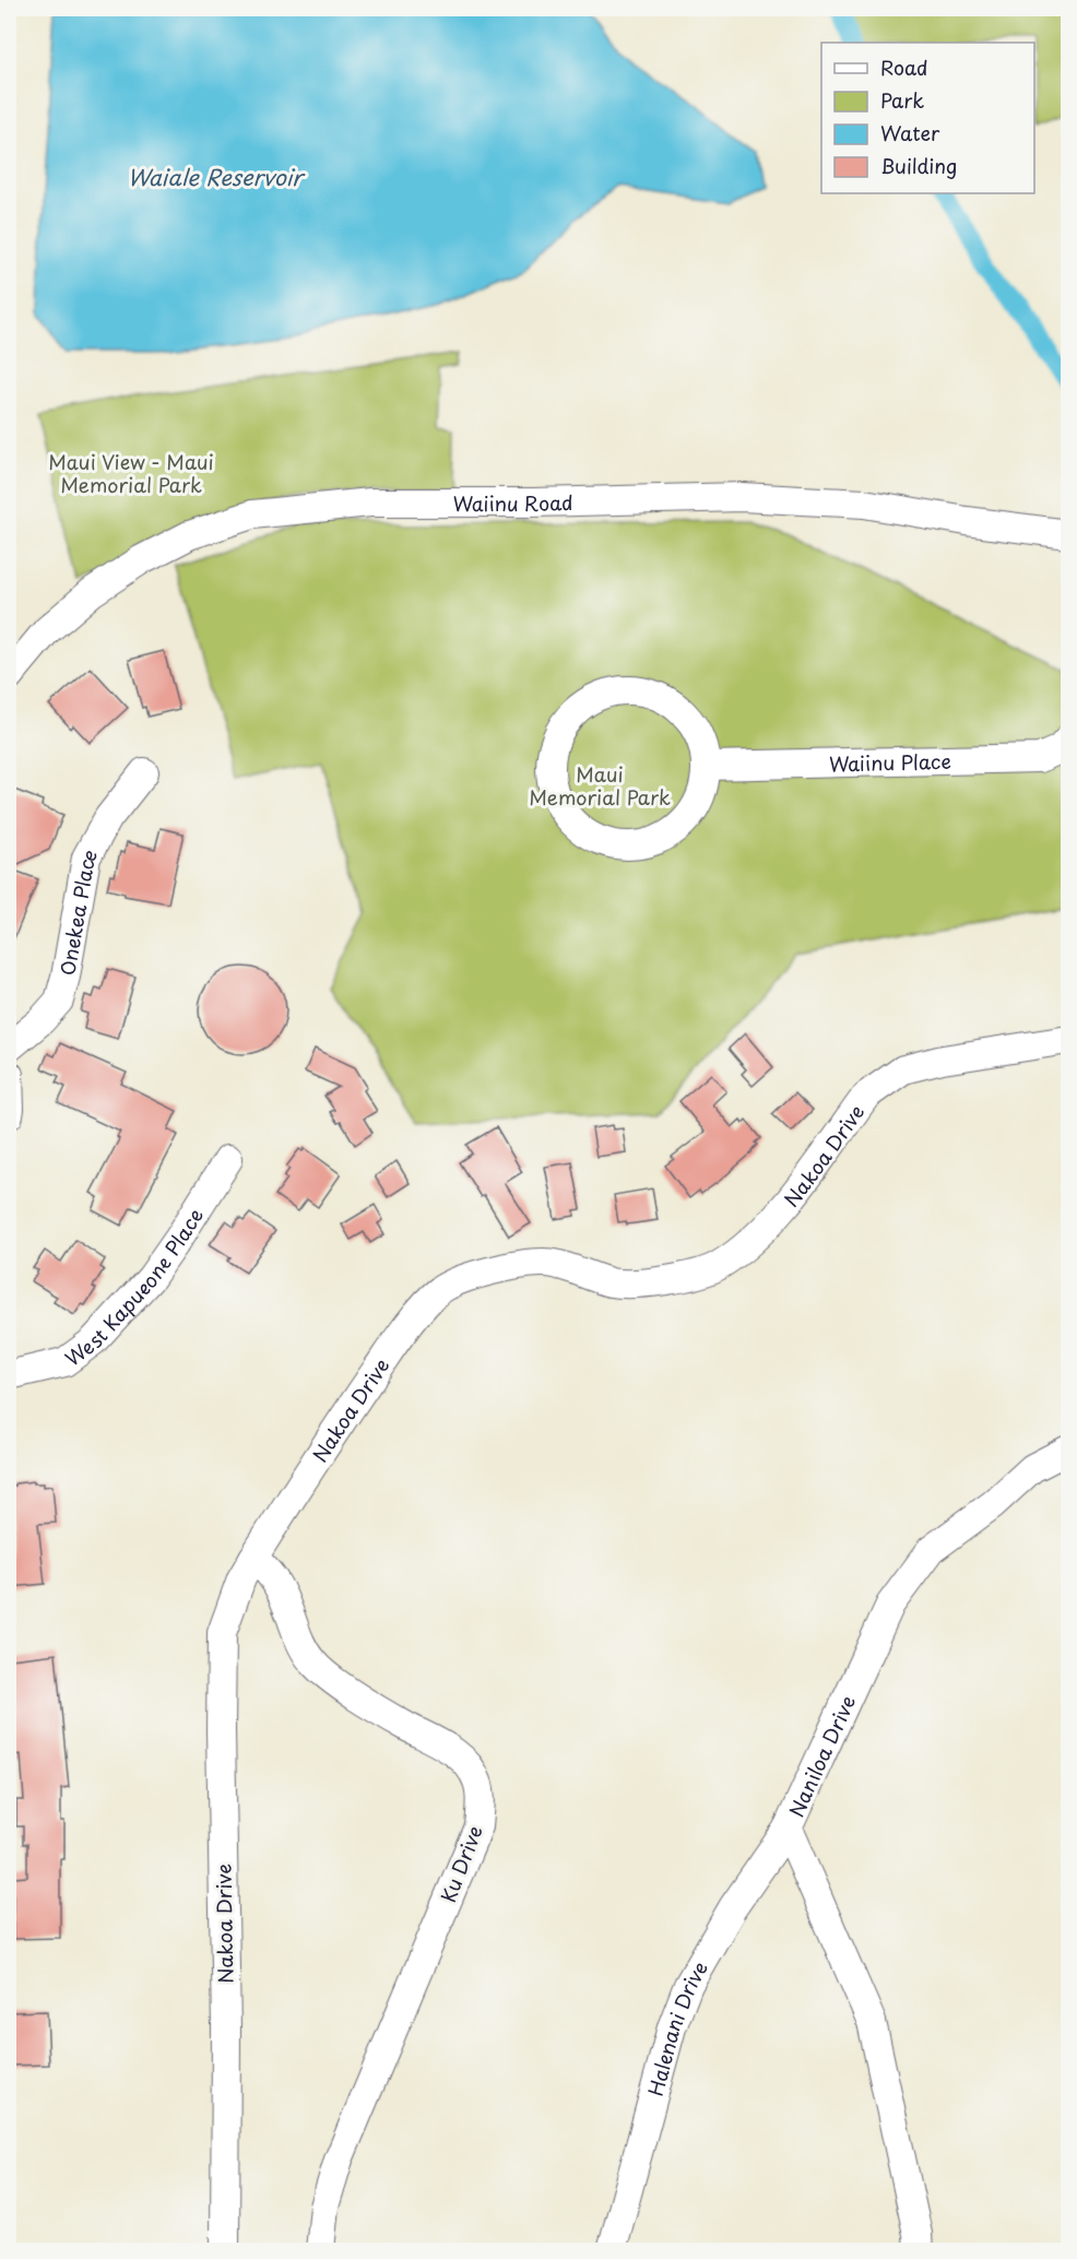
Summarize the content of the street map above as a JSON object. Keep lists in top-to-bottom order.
{
  "streets": {
    "street": [
      "Waiinu Road",
      "Waiinu Place",
      "Onekea Place",
      "Nakoa Drive",
      "West Kapueone Place",
      "Naniloa Drive",
      "Ku Drive",
      "Halenani Drive"
    ]
  },
  "crossings": [
    ["Nakoa Drive", "Ku Drive"],
    ["Naniloa Drive", "Halenani Drive"]
  ],
  "water": ["Waiale Reservoir"],
  "parks": ["Maui View - Maui Memorial Park", "Maui Memorial Park"],
  "legend": [
    "Road",
    "Park",
    "Water",
    "Building"
  ]
}
